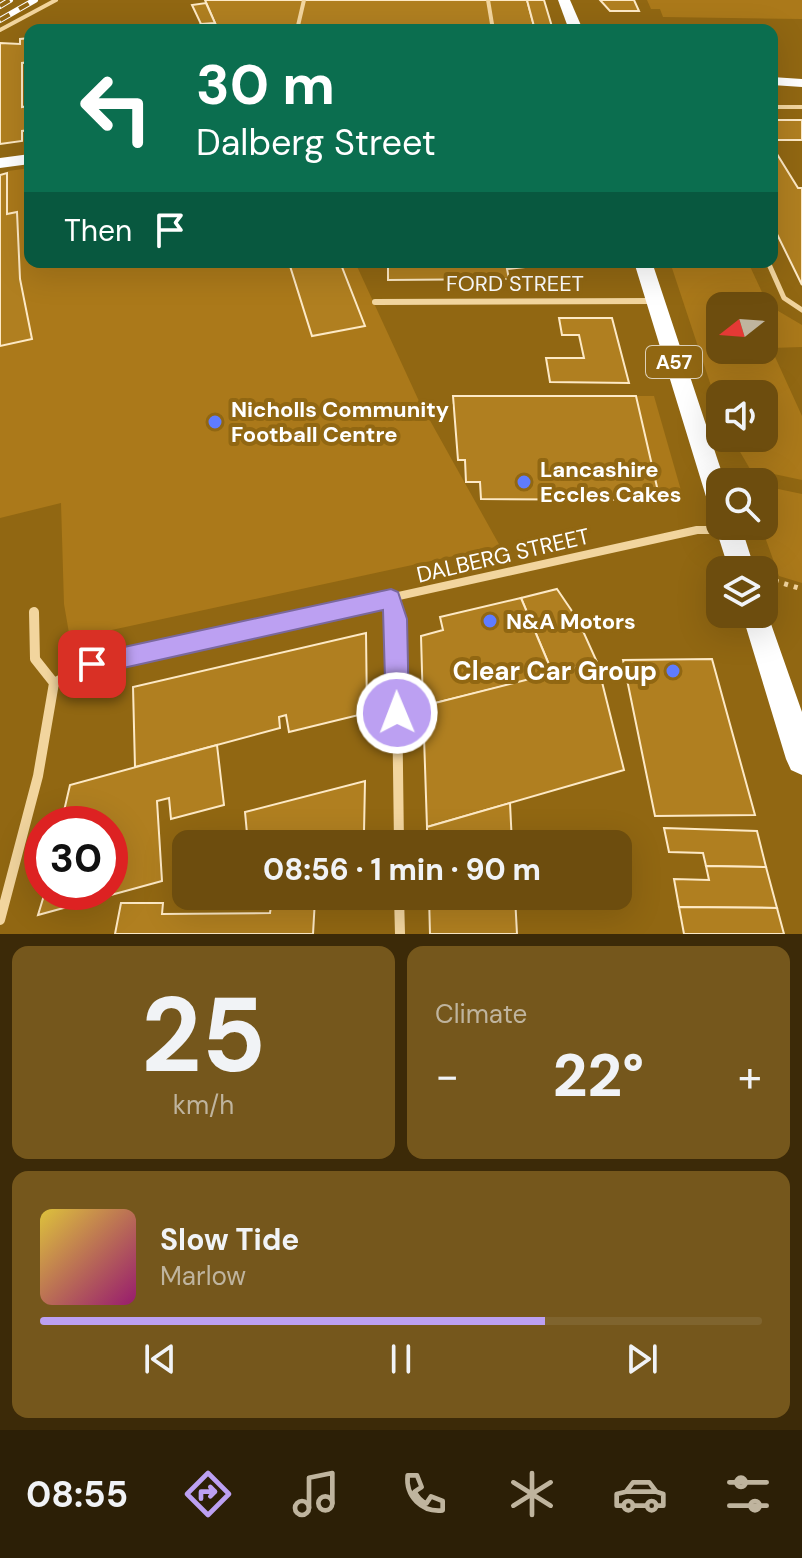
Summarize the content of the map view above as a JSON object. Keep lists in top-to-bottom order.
{
  "streets": {
    "highway": ["A57"],
    "street": ["FORD STREET", "DALBERG STREET"]
  },
  "crossings": [
    ["FORD STREET", "A57"]
  ],
  "places": [
    "Nicholls Community Football Centre",
    "Lancashire Eccles Cakes",
    "N&A Motors",
    "Clear Car Group"
  ],
  "north": "left",
  "page": {
    "turn": ["30 m", "Dalberg Street"],
    "then": "Then",
    "limit": "30",
    "trip": "08:56 · 1 min · 90 m",
    "tile": [
      ["25", "km/h"],
      "Climate"
    ],
    "heat": ["−", "22°", "+"],
    "song": ["Slow Tide", "Marlow"],
    "tabs": "08:55"
  }
}
